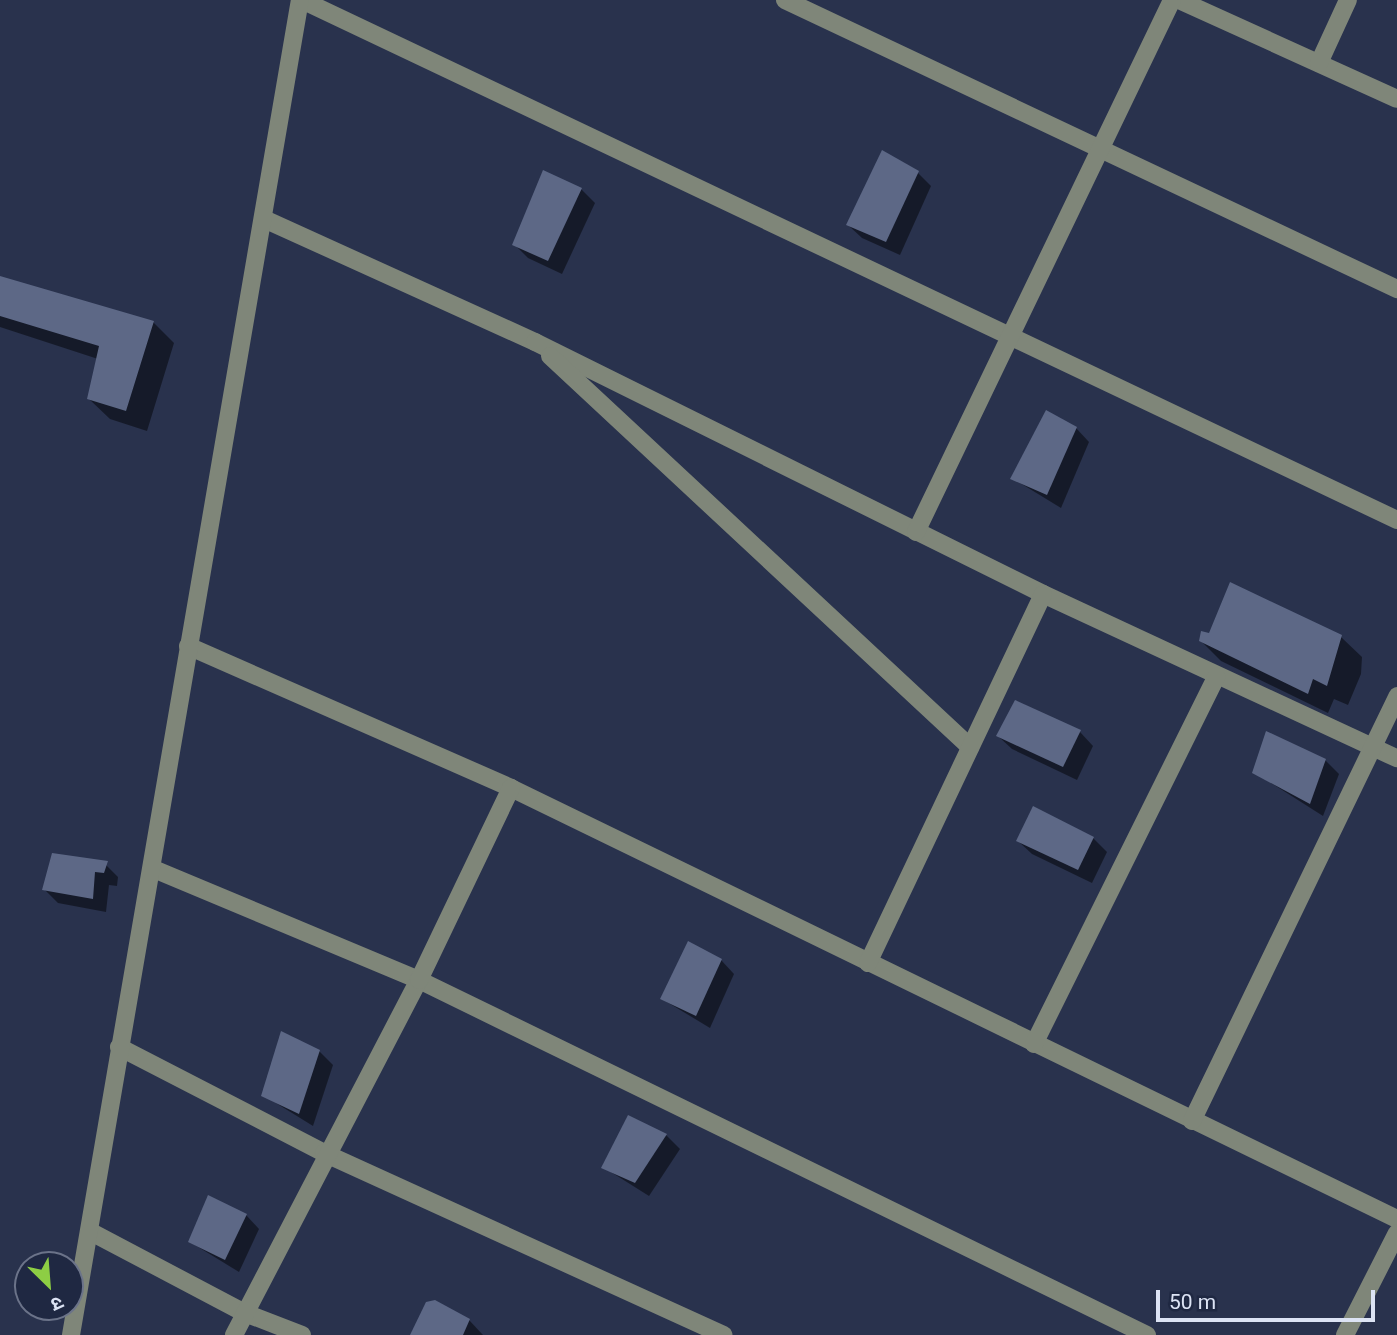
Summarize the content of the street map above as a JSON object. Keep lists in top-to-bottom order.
{
  "scale_bar": "50 m",
  "north": "bottom right"
}
